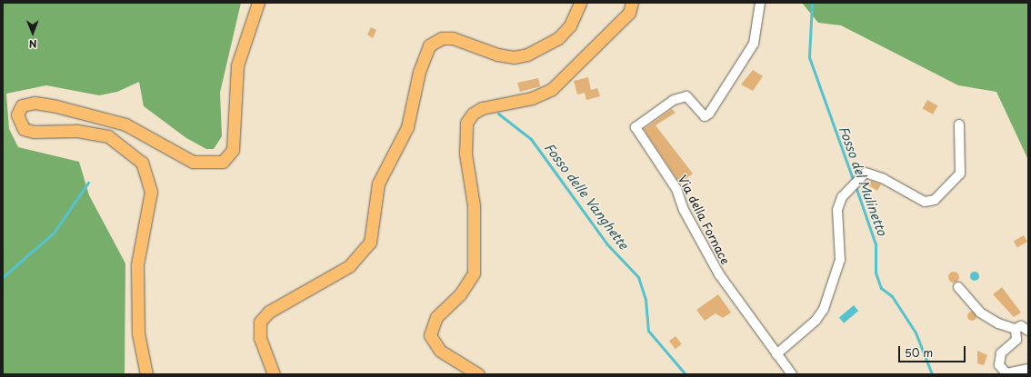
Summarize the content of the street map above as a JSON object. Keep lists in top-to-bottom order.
{
  "streets": {
    "street": ["Via della Fornace"]
  },
  "water": ["Fosso del Mulinetto", "Fosso delle Vanghette"],
  "scale_bar": "50 m",
  "north": "bottom"
}
